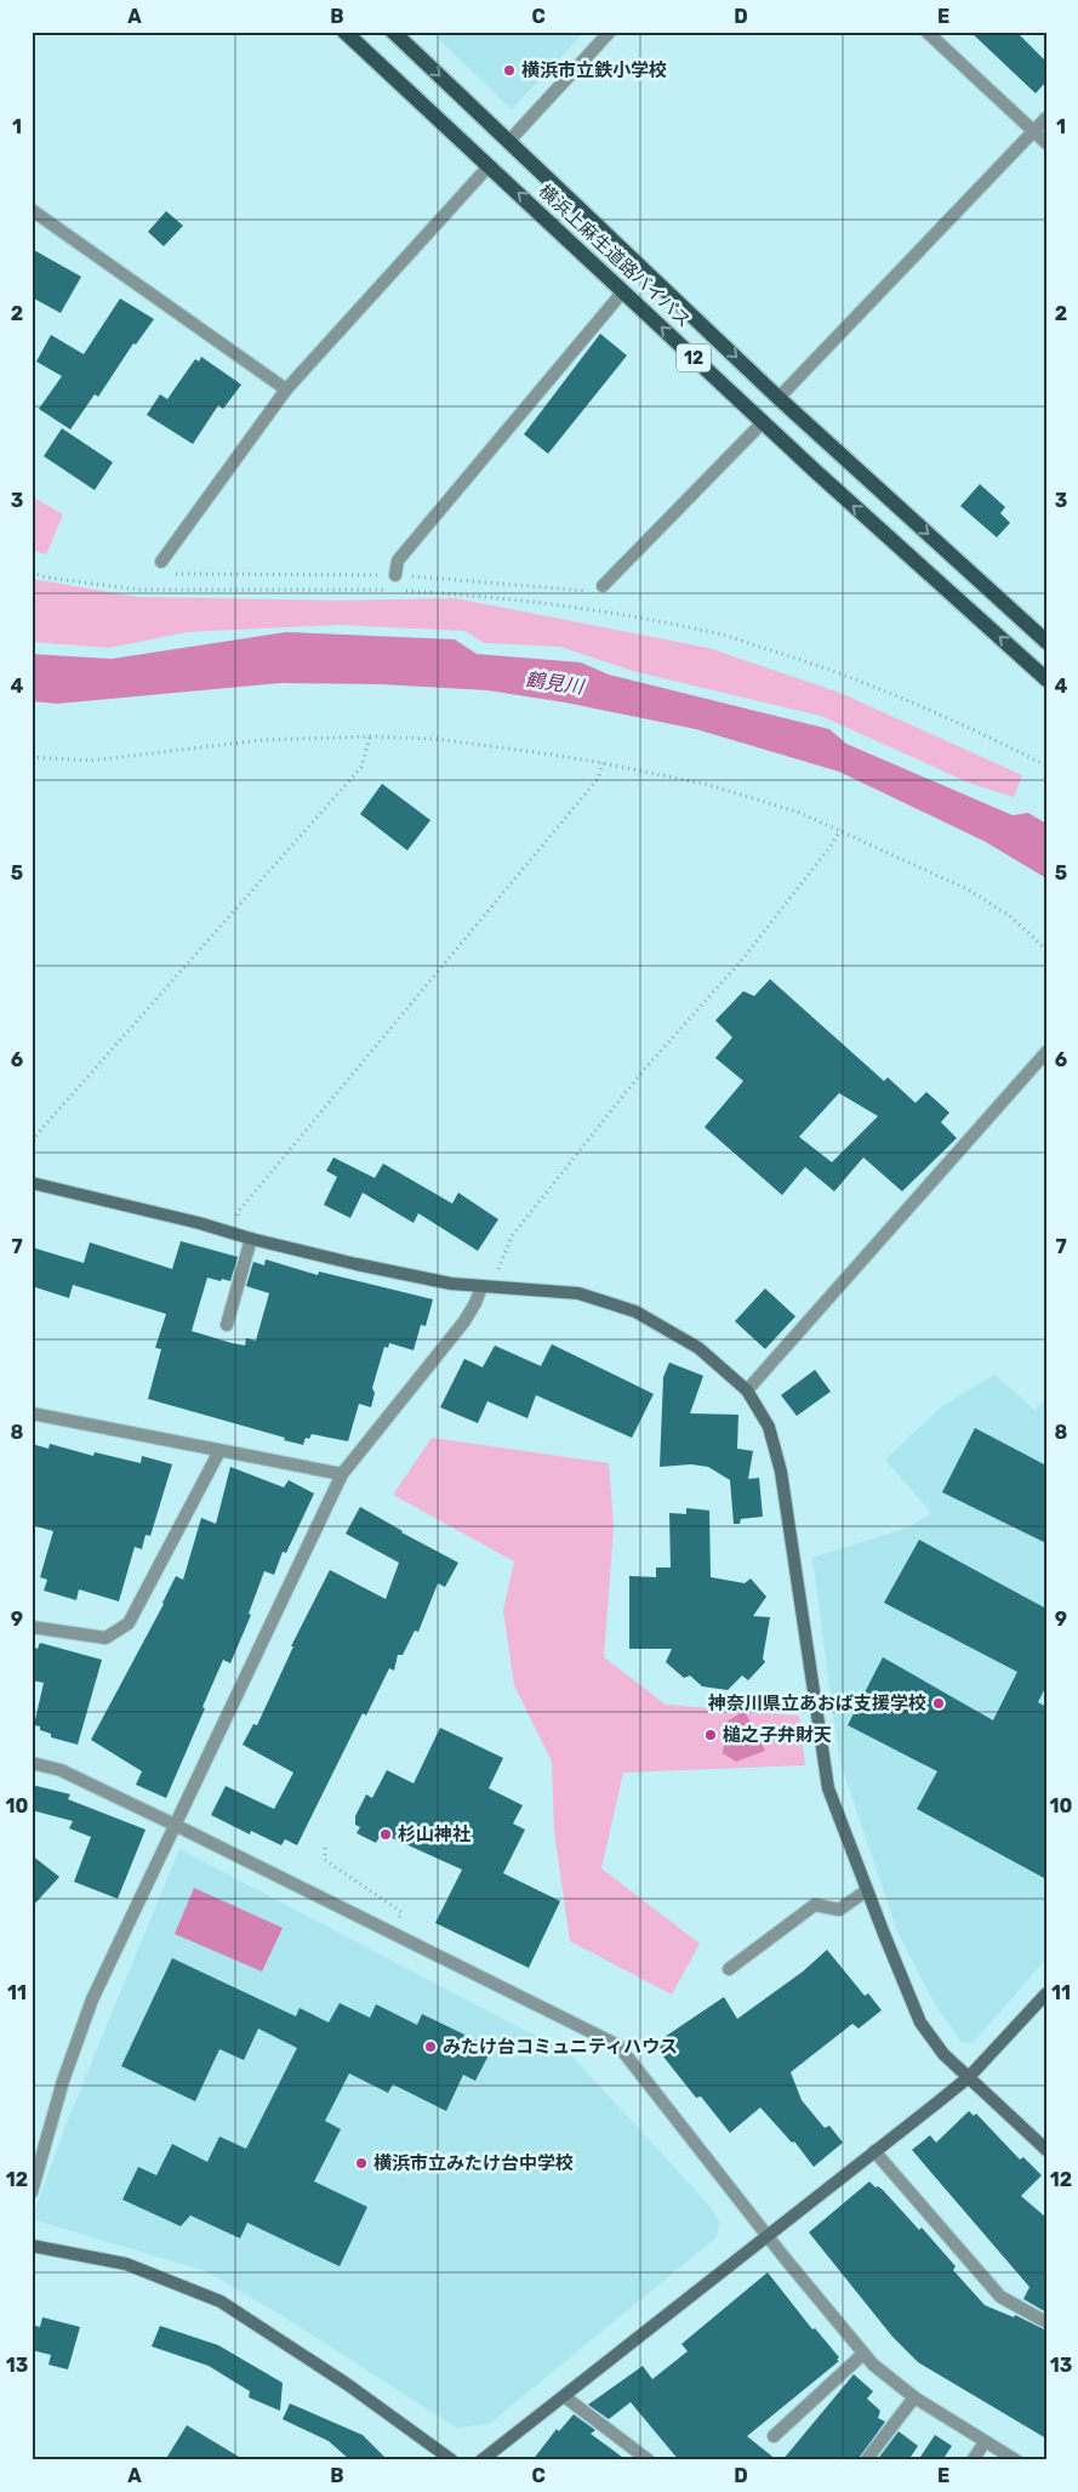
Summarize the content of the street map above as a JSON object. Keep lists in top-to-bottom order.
{
  "streets": {
    "main road": ["横浜上麻生道路バイパス", "12"]
  },
  "water": ["鶴見川"],
  "places": [
    "横浜市立鉄小学校",
    "神奈川県立あおば支援学校",
    "槌之子弁財天",
    "杉山神社",
    "みたけ台コミュニティハウス",
    "横浜市立みたけ台中学校"
  ],
  "grid": {
    "columns": [
      "A",
      "B",
      "C",
      "D",
      "E"
    ],
    "rows": [
      "1",
      "2",
      "3",
      "4",
      "5",
      "6",
      "7",
      "8",
      "9",
      "10",
      "11",
      "12",
      "13"
    ]
  }
}
